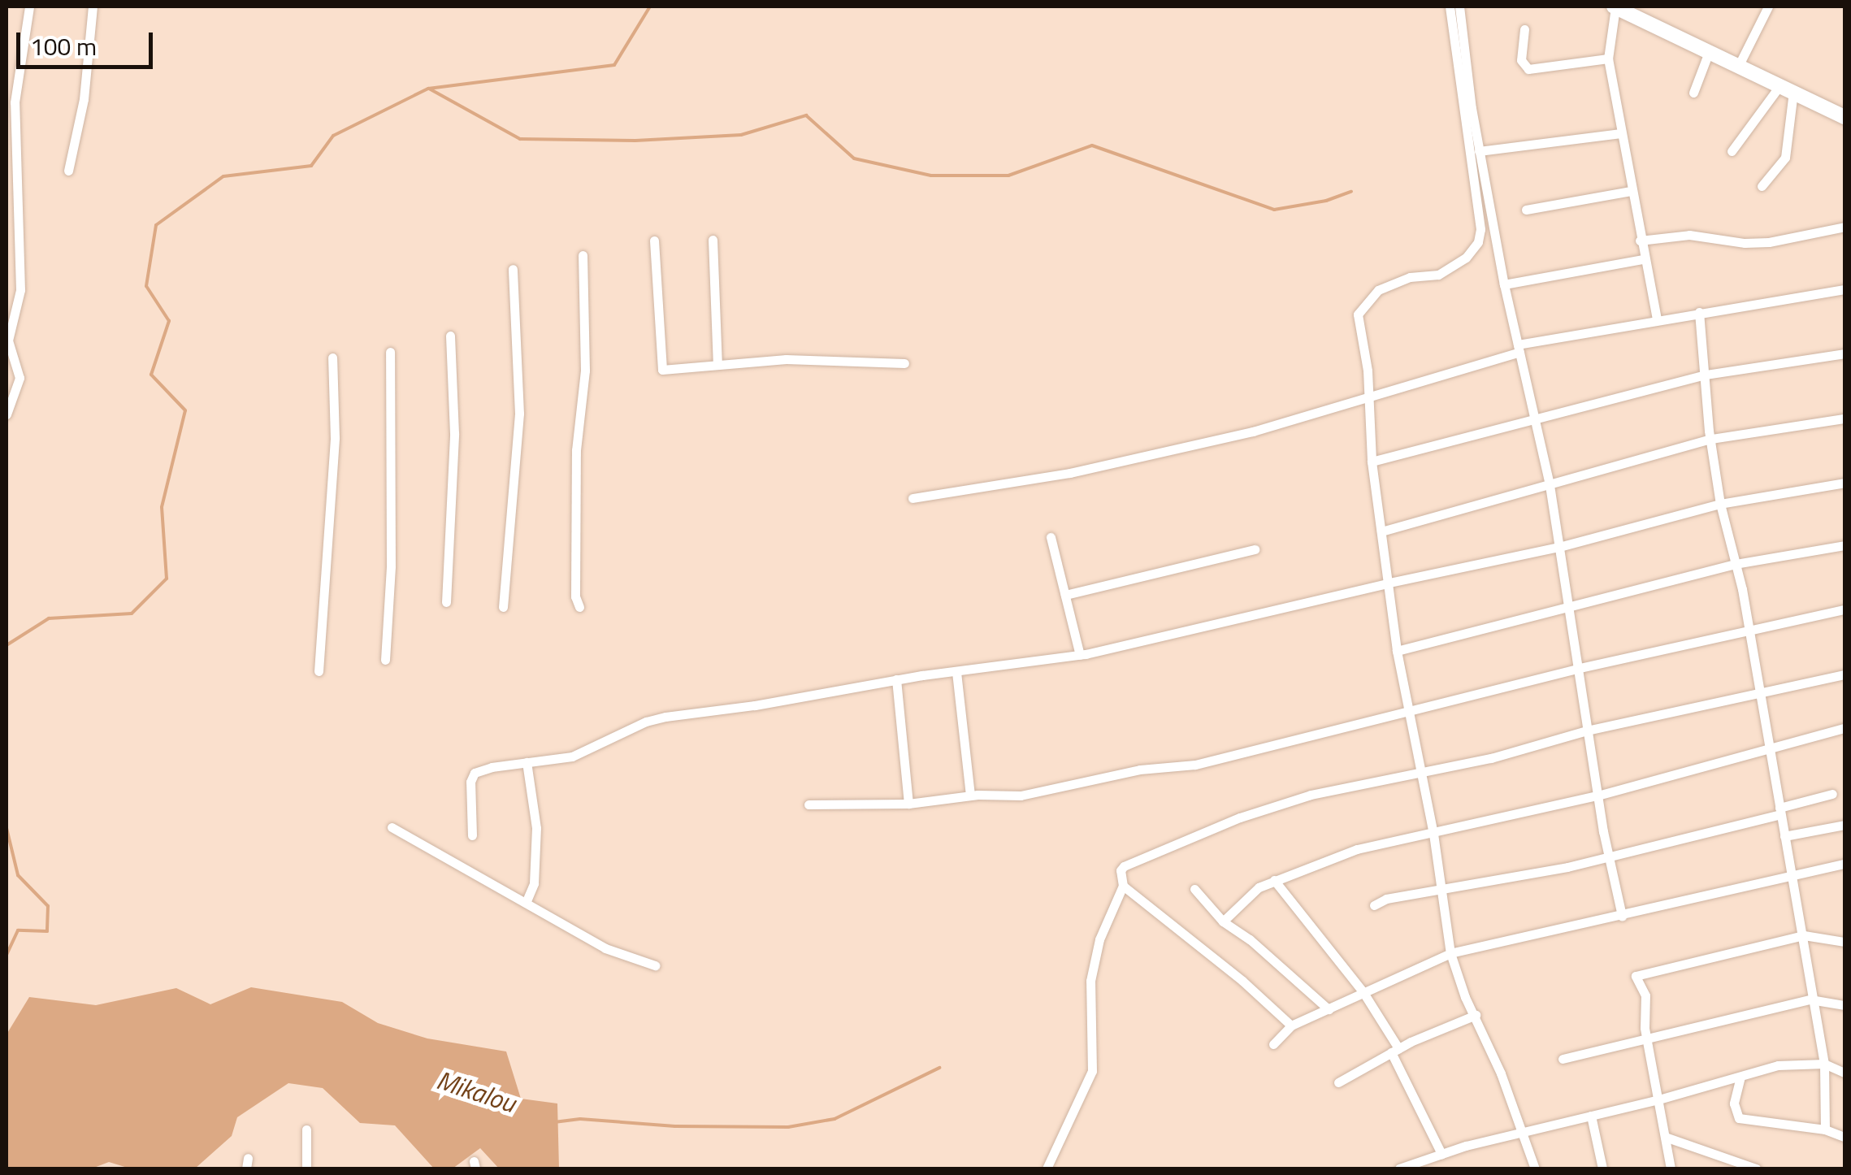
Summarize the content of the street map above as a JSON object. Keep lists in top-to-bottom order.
{
  "water": ["Mikalou"],
  "scale_bar": "100 m"
}
